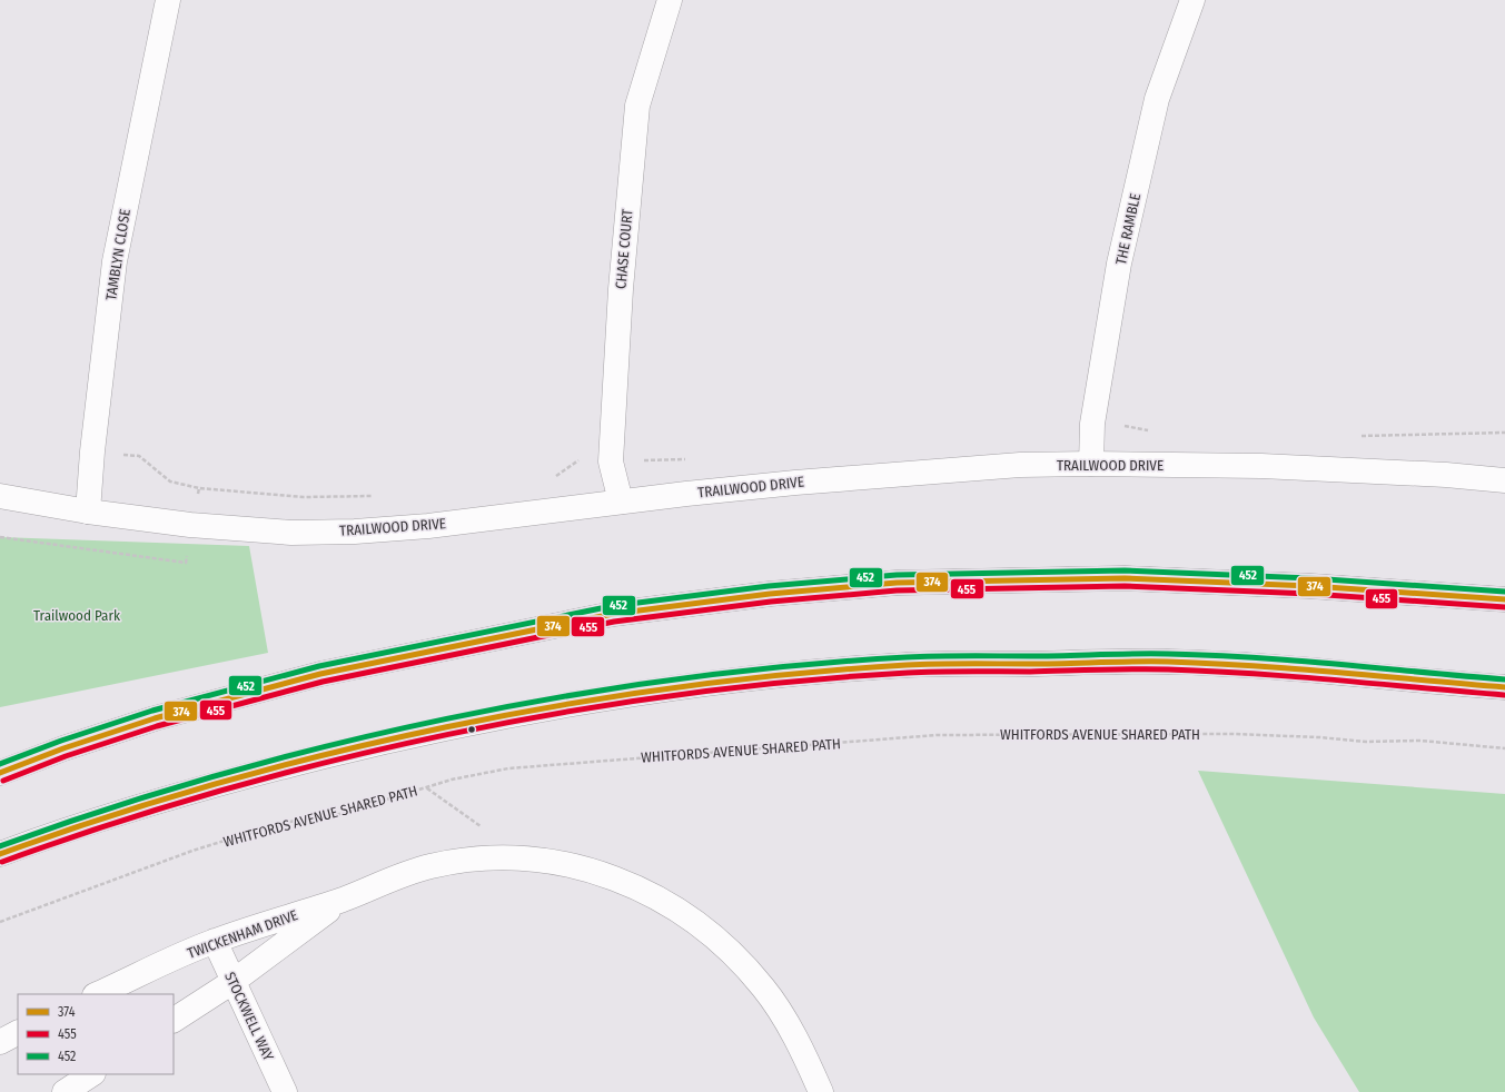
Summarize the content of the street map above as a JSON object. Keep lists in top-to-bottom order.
{
  "streets": {
    "street": [
      "THE RAMBLE",
      "CHASE COURT",
      "TAMBLYN CLOSE",
      "TRAILWOOD DRIVE",
      "TWICKENHAM DRIVE",
      "STOCKWELL WAY"
    ],
    "path": ["WHITFORDS AVENUE SHARED PATH"]
  },
  "crossings": [
    ["THE RAMBLE", "TRAILWOOD DRIVE"],
    ["CHASE COURT", "TRAILWOOD DRIVE"],
    ["TAMBLYN CLOSE", "TRAILWOOD DRIVE"],
    ["TWICKENHAM DRIVE", "STOCKWELL WAY"]
  ],
  "parks": ["Trailwood Park"],
  "lines": ["transit line 452", "transit line 374", "transit line 455"],
  "legend": ["374", "455", "452"]
}
